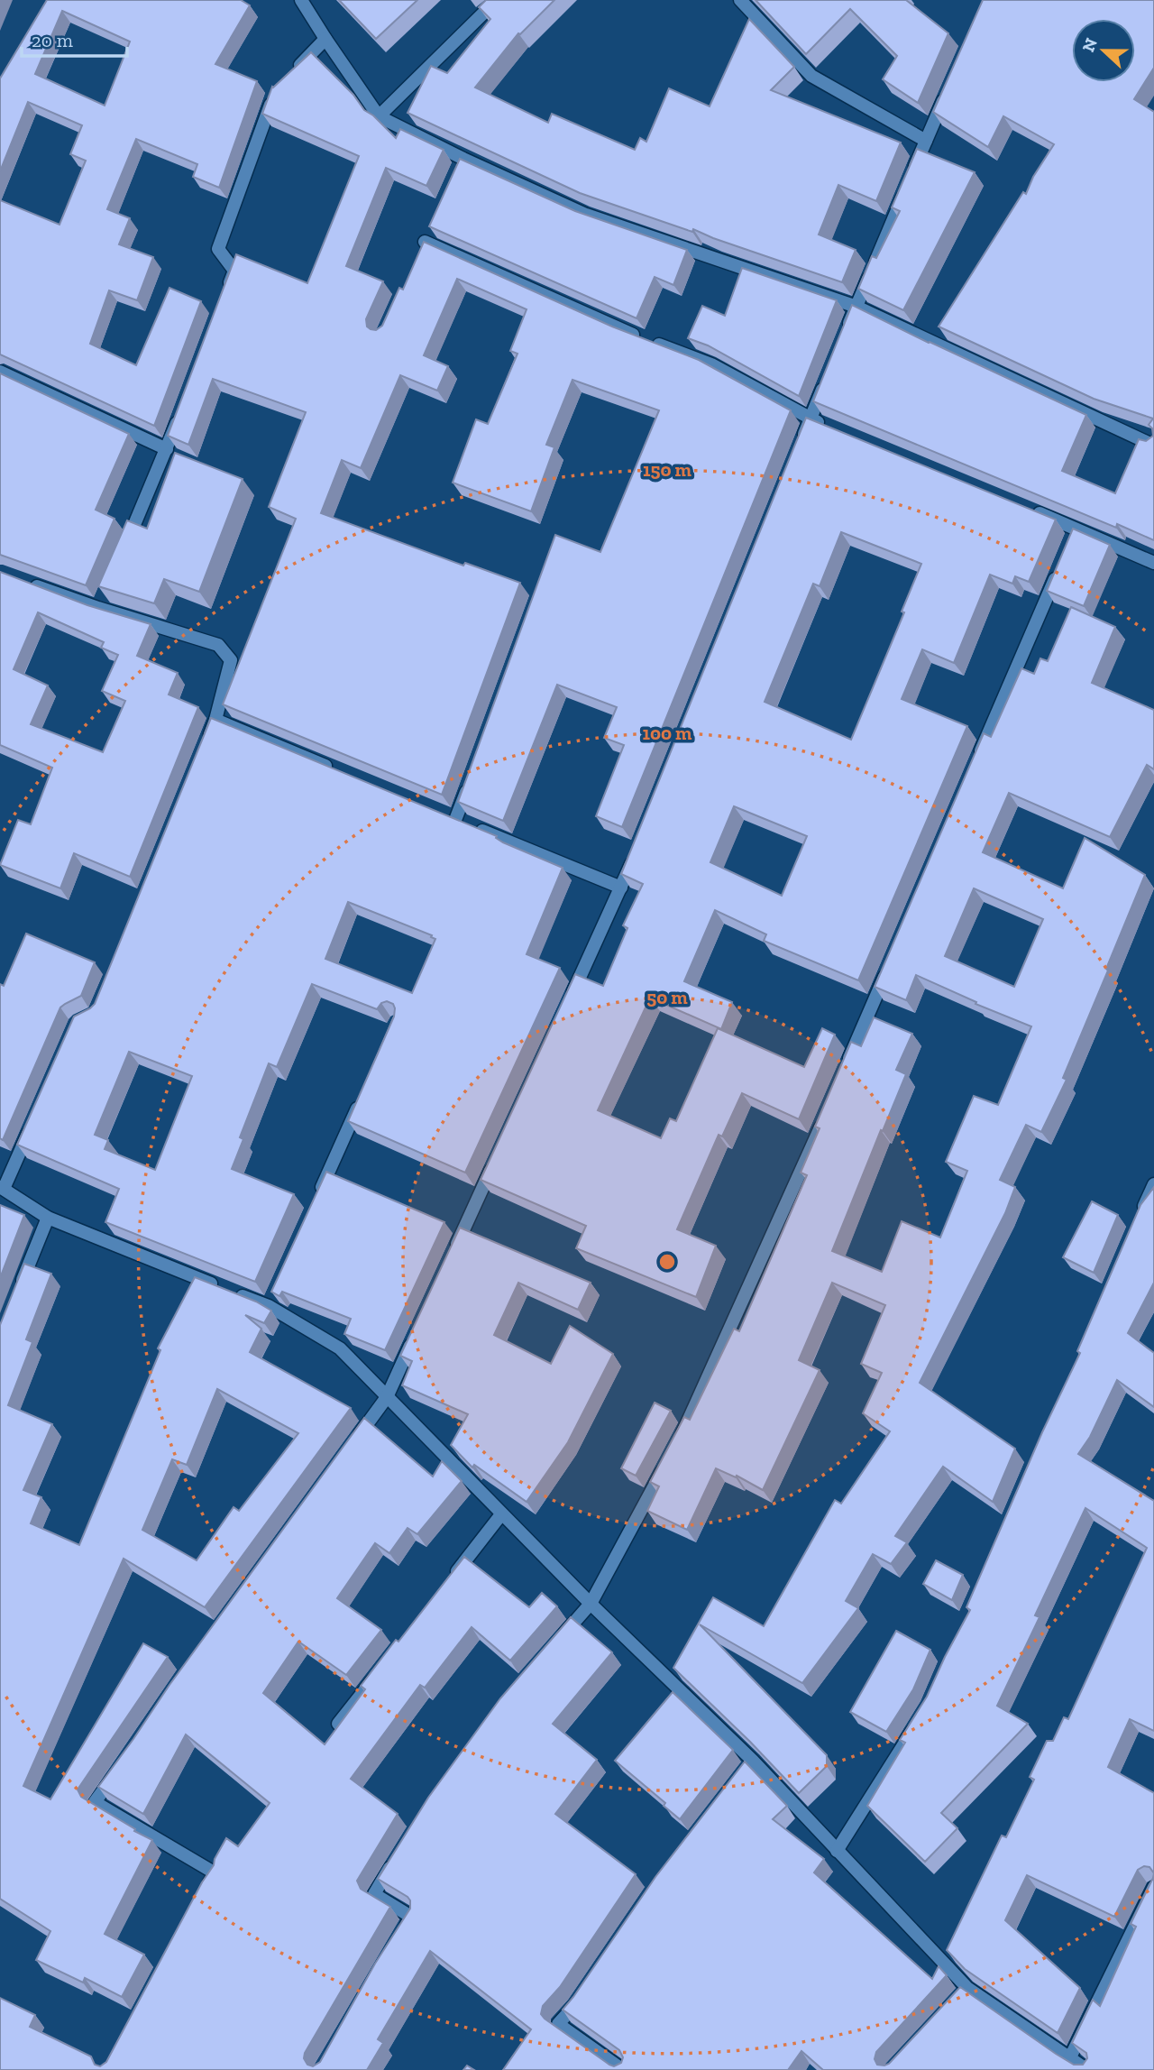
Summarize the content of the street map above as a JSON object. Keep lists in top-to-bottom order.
{
  "scale_bar": "20 m",
  "north": "left",
  "rings": ["150 m", "100 m", "50 m"]
}
